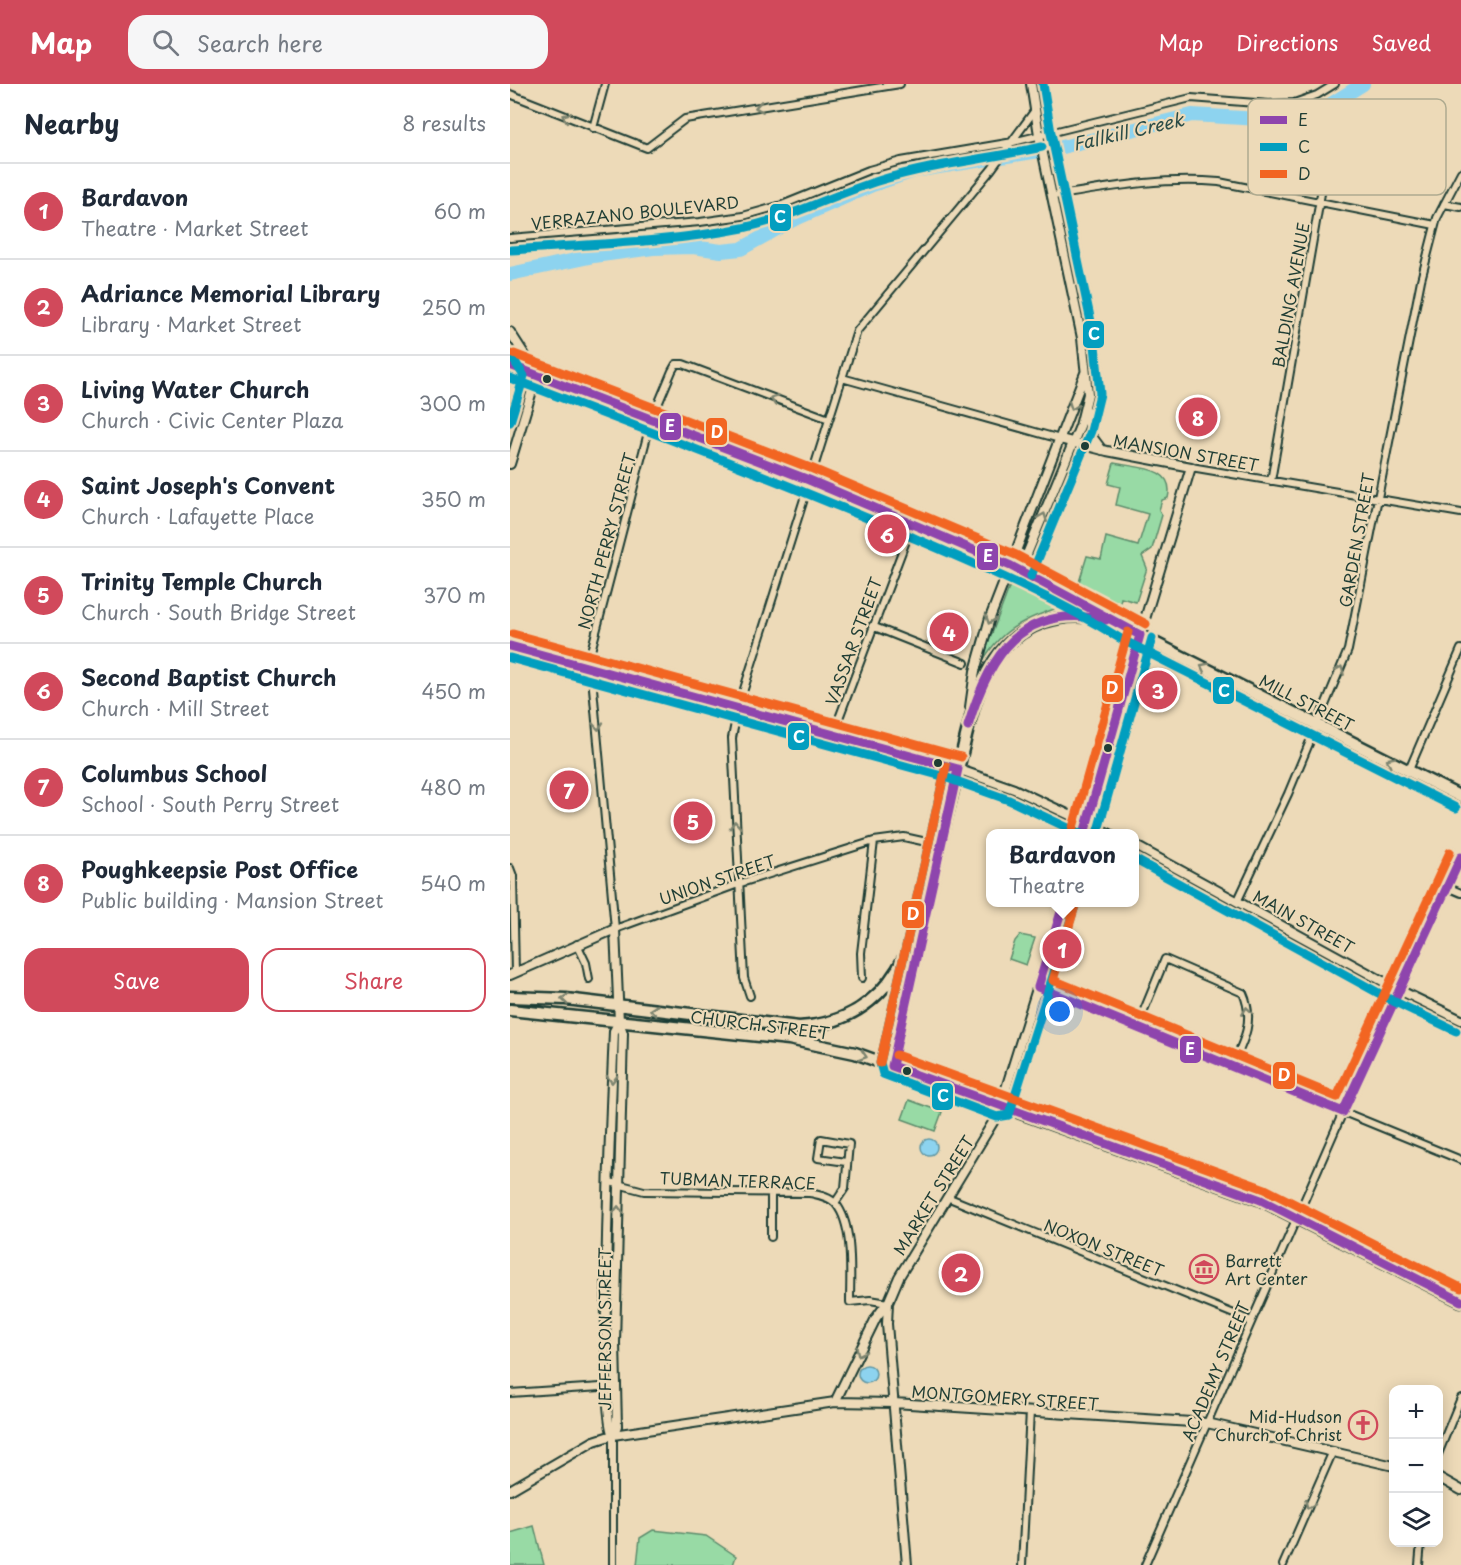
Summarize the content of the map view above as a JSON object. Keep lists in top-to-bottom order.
{
  "streets": {
    "highway": ["MILL STREET", "CHURCH STREET"],
    "street": [
      "VERRAZANO BOULEVARD",
      "BALDING AVENUE",
      "MANSION STREET",
      "GARDEN STREET",
      "NORTH PERRY STREET",
      "VASSAR STREET",
      "UNION STREET",
      "MAIN STREET",
      "TUBMAN TERRACE",
      "MARKET STREET",
      "NOXON STREET",
      "JEFFERSON STREET",
      "ACADEMY STREET",
      "MONTGOMERY STREET"
    ]
  },
  "crossings": [
    ["BALDING AVENUE", "MANSION STREET"],
    ["MANSION STREET", "GARDEN STREET"],
    ["GARDEN STREET", "MILL STREET"],
    ["GARDEN STREET", "MAIN STREET"],
    ["NORTH PERRY STREET", "MILL STREET"],
    ["NORTH PERRY STREET", "UNION STREET"],
    ["NORTH PERRY STREET", "JEFFERSON STREET"],
    ["VASSAR STREET", "MILL STREET"],
    ["MILL STREET", "CHURCH STREET"],
    ["UNION STREET", "CHURCH STREET"],
    ["UNION STREET", "JEFFERSON STREET"],
    ["MAIN STREET", "ACADEMY STREET"],
    ["CHURCH STREET", "MARKET STREET"],
    ["CHURCH STREET", "JEFFERSON STREET"],
    ["CHURCH STREET", "ACADEMY STREET"],
    ["TUBMAN TERRACE", "MARKET STREET"],
    ["TUBMAN TERRACE", "JEFFERSON STREET"],
    ["MARKET STREET", "NOXON STREET"],
    ["MARKET STREET", "MONTGOMERY STREET"],
    ["NOXON STREET", "ACADEMY STREET"],
    ["JEFFERSON STREET", "MONTGOMERY STREET"],
    ["ACADEMY STREET", "MONTGOMERY STREET"]
  ],
  "water": ["Fallkill Creek"],
  "places": {
    "museum": ["Barrett Art Center"],
    "church": ["Mid-Hudson Church of Christ"]
  },
  "lines": ["transit line C", "transit line D", "transit line E"],
  "legend": ["E", "C", "D"],
  "page": {
    "header": "Map",
    "search": "Search here",
    "nav": ["Map", "Directions", "Saved"],
    "heading": ["Nearby", "8 results"],
    "list": [
      {
        "mark": "1",
        "name": "Bardavon",
        "note": "Theatre · Market Street",
        "value": "60 m"
      },
      {
        "mark": "2",
        "name": "Adriance Memorial Library",
        "note": "Library · Market Street",
        "value": "250 m"
      },
      {
        "mark": "3",
        "name": "Living Water Church",
        "note": "Church · Civic Center Plaza",
        "value": "300 m"
      },
      {
        "mark": "4",
        "name": "Saint Joseph's Convent",
        "note": "Church · Lafayette Place",
        "value": "350 m"
      },
      {
        "mark": "5",
        "name": "Trinity Temple Church",
        "note": "Church · South Bridge Street",
        "value": "370 m"
      },
      {
        "mark": "6",
        "name": "Second Baptist Church",
        "note": "Church · Mill Street",
        "value": "450 m"
      },
      {
        "mark": "7",
        "name": "Columbus School",
        "note": "School · South Perry Street",
        "value": "480 m"
      },
      {
        "mark": "8",
        "name": "Poughkeepsie Post Office",
        "note": "Public building · Mansion Street",
        "value": "540 m"
      }
    ],
    "pins": [
      "8",
      "6",
      "4",
      "3",
      "7",
      "5",
      "1",
      "2"
    ],
    "popup": ["Bardavon", "Theatre"],
    "buttons": ["Save", "Share"],
    "map_buttons": ["+", "−"]
  }
}
